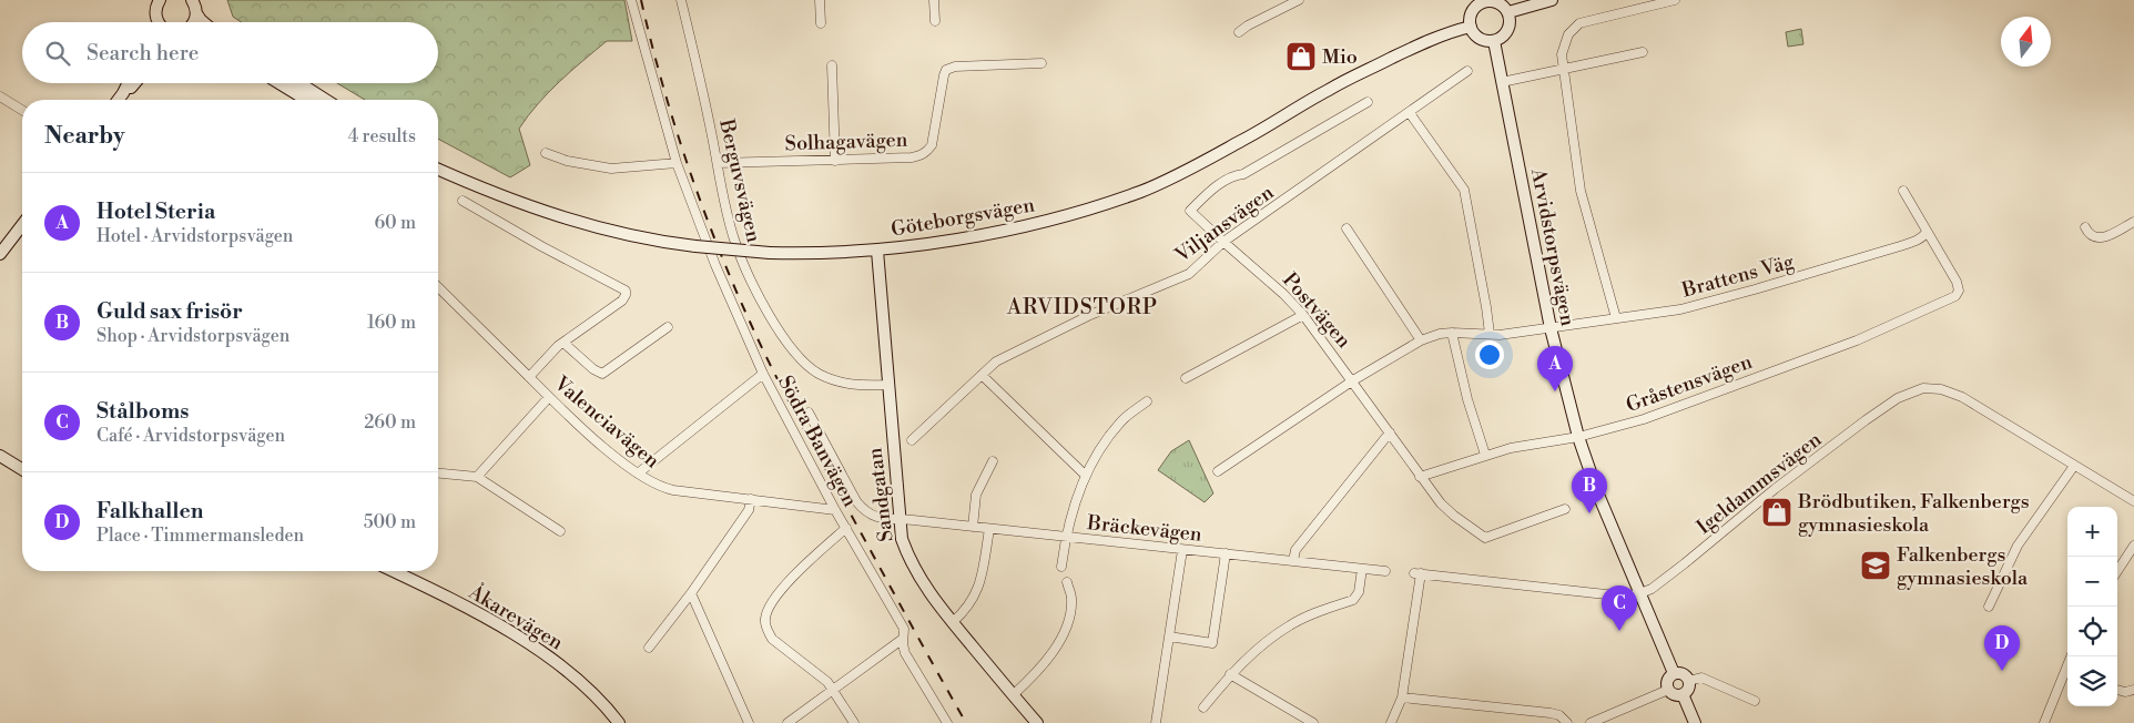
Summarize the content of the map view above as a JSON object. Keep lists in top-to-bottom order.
{
  "streets": {
    "main road": [
      "Göteborgsvägen",
      "Arvidstorpsvägen",
      "Sandgatan",
      "Åkarevägen"
    ],
    "street": [
      "Solhagavägen",
      "Berguvsvägen",
      "Viljansvägen",
      "Brattens Väg",
      "Postvägen",
      "Gråstensvägen",
      "Valenciavägen",
      "Södra Banvägen",
      "Igeldammsvägen",
      "Bräckevägen"
    ]
  },
  "crossings": [
    ["Solhagavägen", "Berguvsvägen"],
    ["Berguvsvägen", "Sandgatan"],
    ["Göteborgsvägen", "Arvidstorpsvägen"],
    ["Göteborgsvägen", "Sandgatan"],
    ["Viljansvägen", "Postvägen"],
    ["Arvidstorpsvägen", "Brattens Väg"],
    ["Arvidstorpsvägen", "Gråstensvägen"],
    ["Arvidstorpsvägen", "Igeldammsvägen"],
    ["Brattens Väg", "Postvägen"],
    ["Brattens Väg", "Gråstensvägen"],
    ["Postvägen", "Gråstensvägen"],
    ["Valenciavägen", "Södra Banvägen"],
    ["Sandgatan", "Bräckevägen"]
  ],
  "districts": ["ARVIDSTORP"],
  "places": {
    "shop": ["Mio", "Brödbutiken, Falkenbergs gymnasieskola"],
    "school or university": ["Falkenbergs gymnasieskola"]
  },
  "north": "top",
  "page": {
    "search": "Search here",
    "heading": ["Nearby", "4 results"],
    "list": [
      {
        "mark": "A",
        "name": "Hotel Steria",
        "note": "Hotel · Arvidstorpsvägen",
        "value": "60 m"
      },
      {
        "mark": "B",
        "name": "Guld sax frisör",
        "note": "Shop · Arvidstorpsvägen",
        "value": "160 m"
      },
      {
        "mark": "C",
        "name": "Stålboms",
        "note": "Café · Arvidstorpsvägen",
        "value": "260 m"
      },
      {
        "mark": "D",
        "name": "Falkhallen",
        "note": "Place · Timmermansleden",
        "value": "500 m"
      }
    ],
    "pins": [
      "A",
      "B",
      "C",
      "D"
    ],
    "map_buttons": ["+", "−"]
  }
}
